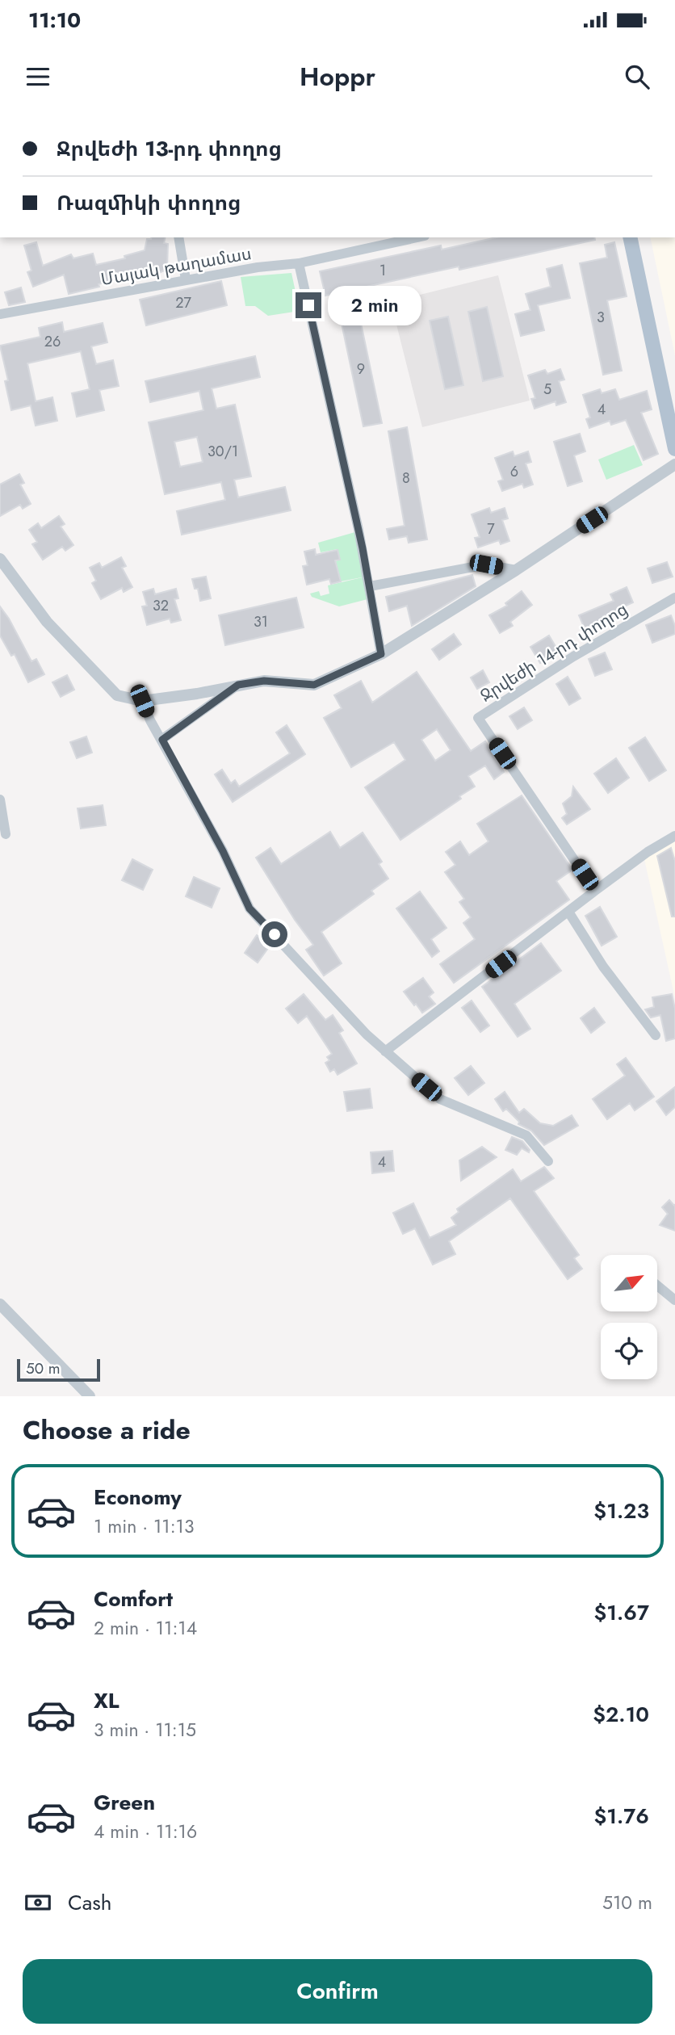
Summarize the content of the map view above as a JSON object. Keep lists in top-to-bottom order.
{
  "streets": {
    "street": ["Մայակ թաղամաս", "Ջրվեժի 14-րդ փողոց"]
  },
  "house_numbers": [
    "1",
    "27",
    "3",
    "26",
    "9",
    "5",
    "4",
    "30/1",
    "6",
    "8",
    "7",
    "32",
    "31",
    "4"
  ],
  "scale_bar": "50 m",
  "north": "top right",
  "page": {
    "status": "11:10",
    "header": "Hoppr",
    "banner": ["Ջրվեժի 13-րդ փողոց", "Ռազմիկի փողոց"],
    "bubble": "2 min",
    "scale": "50 m",
    "heading": "Choose a ride",
    "list": [
      {
        "name": "Economy",
        "note": "1 min · 11:13",
        "value": "$1.23"
      },
      {
        "name": "Comfort",
        "note": "2 min · 11:14",
        "value": "$1.67"
      },
      {
        "name": "XL",
        "note": "3 min · 11:15",
        "value": "$2.10"
      },
      {
        "name": "Green",
        "note": "4 min · 11:16",
        "value": "$1.76"
      }
    ],
    "pay": ["Cash", "510 m"],
    "buttons": "Confirm"
  }
}
